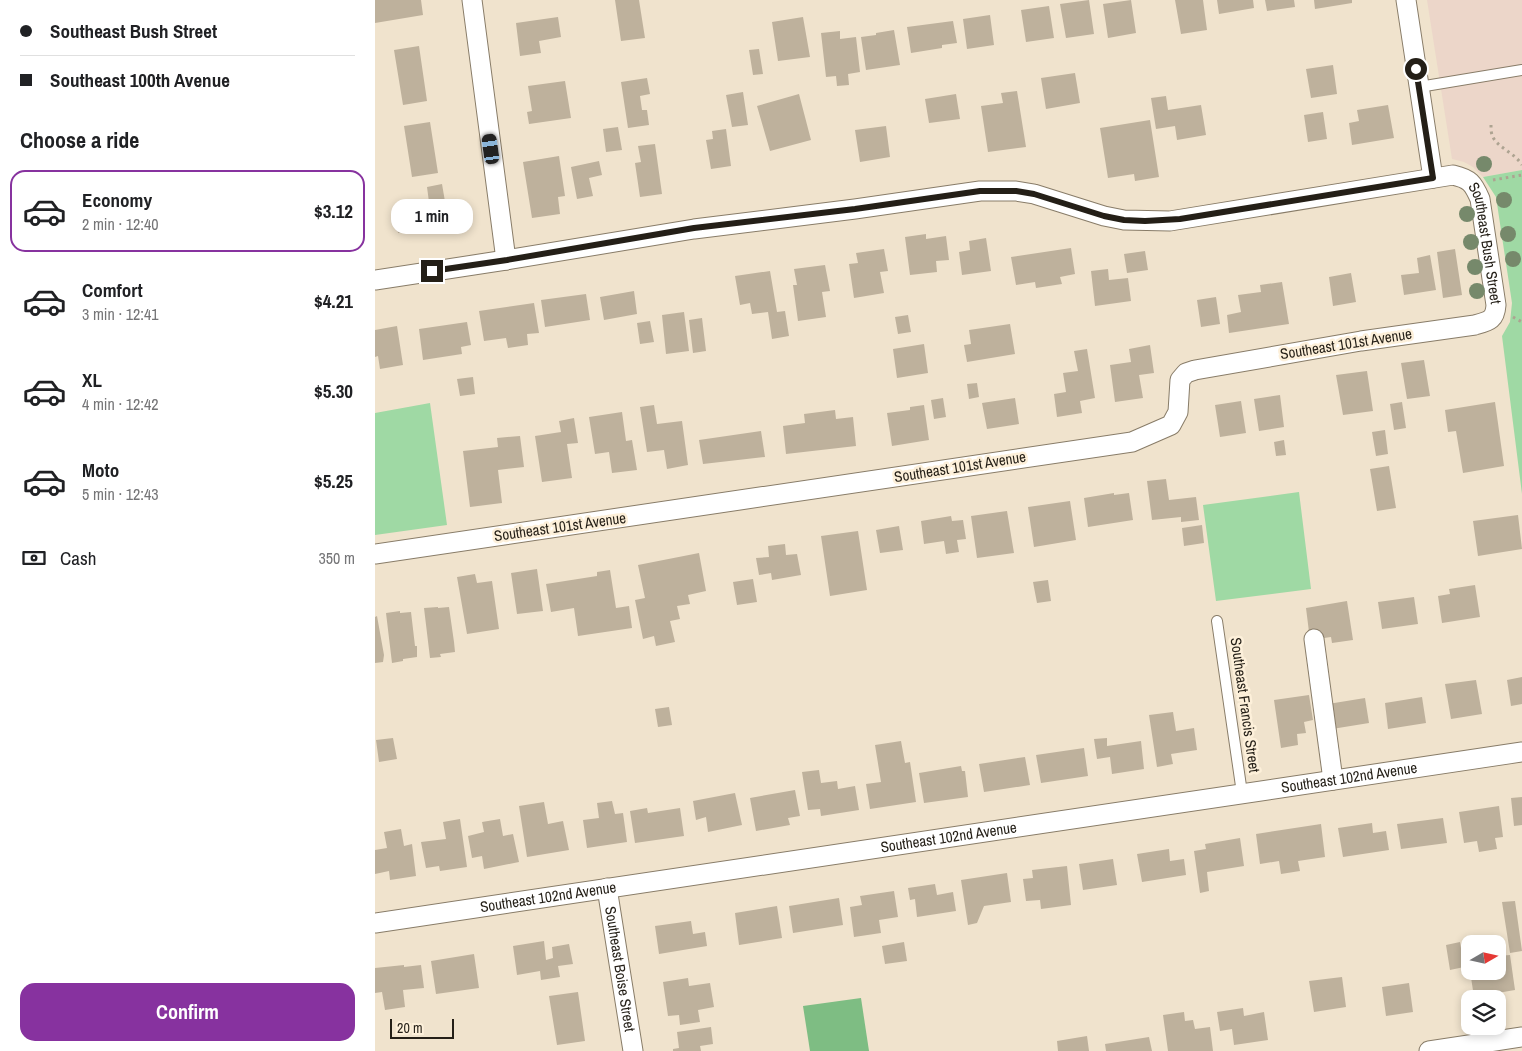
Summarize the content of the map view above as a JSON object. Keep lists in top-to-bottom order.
{
  "streets": {
    "street": [
      "Southeast Bush Street",
      "Southeast 101st Avenue",
      "Southeast 102nd Avenue",
      "Southeast Boise Street"
    ],
    "lane": ["Southeast Francis Street"]
  },
  "crossings": [
    ["Southeast Bush Street", "Southeast 101st Avenue"],
    ["Southeast Francis Street", "Southeast 102nd Avenue"],
    ["Southeast 102nd Avenue", "Southeast Boise Street"]
  ],
  "scale_bar": "20 m",
  "north": "right",
  "page": {
    "banner": ["Southeast Bush Street", "Southeast 100th Avenue"],
    "heading": "Choose a ride",
    "list": [
      {
        "name": "Economy",
        "note": "2 min · 12:40",
        "value": "$3.12"
      },
      {
        "name": "Comfort",
        "note": "3 min · 12:41",
        "value": "$4.21"
      },
      {
        "name": "XL",
        "note": "4 min · 12:42",
        "value": "$5.30"
      },
      {
        "name": "Moto",
        "note": "5 min · 12:43",
        "value": "$5.25"
      }
    ],
    "bubble": "1 min",
    "pay": ["Cash", "350 m"],
    "buttons": "Confirm",
    "scale": "20 m"
  }
}
